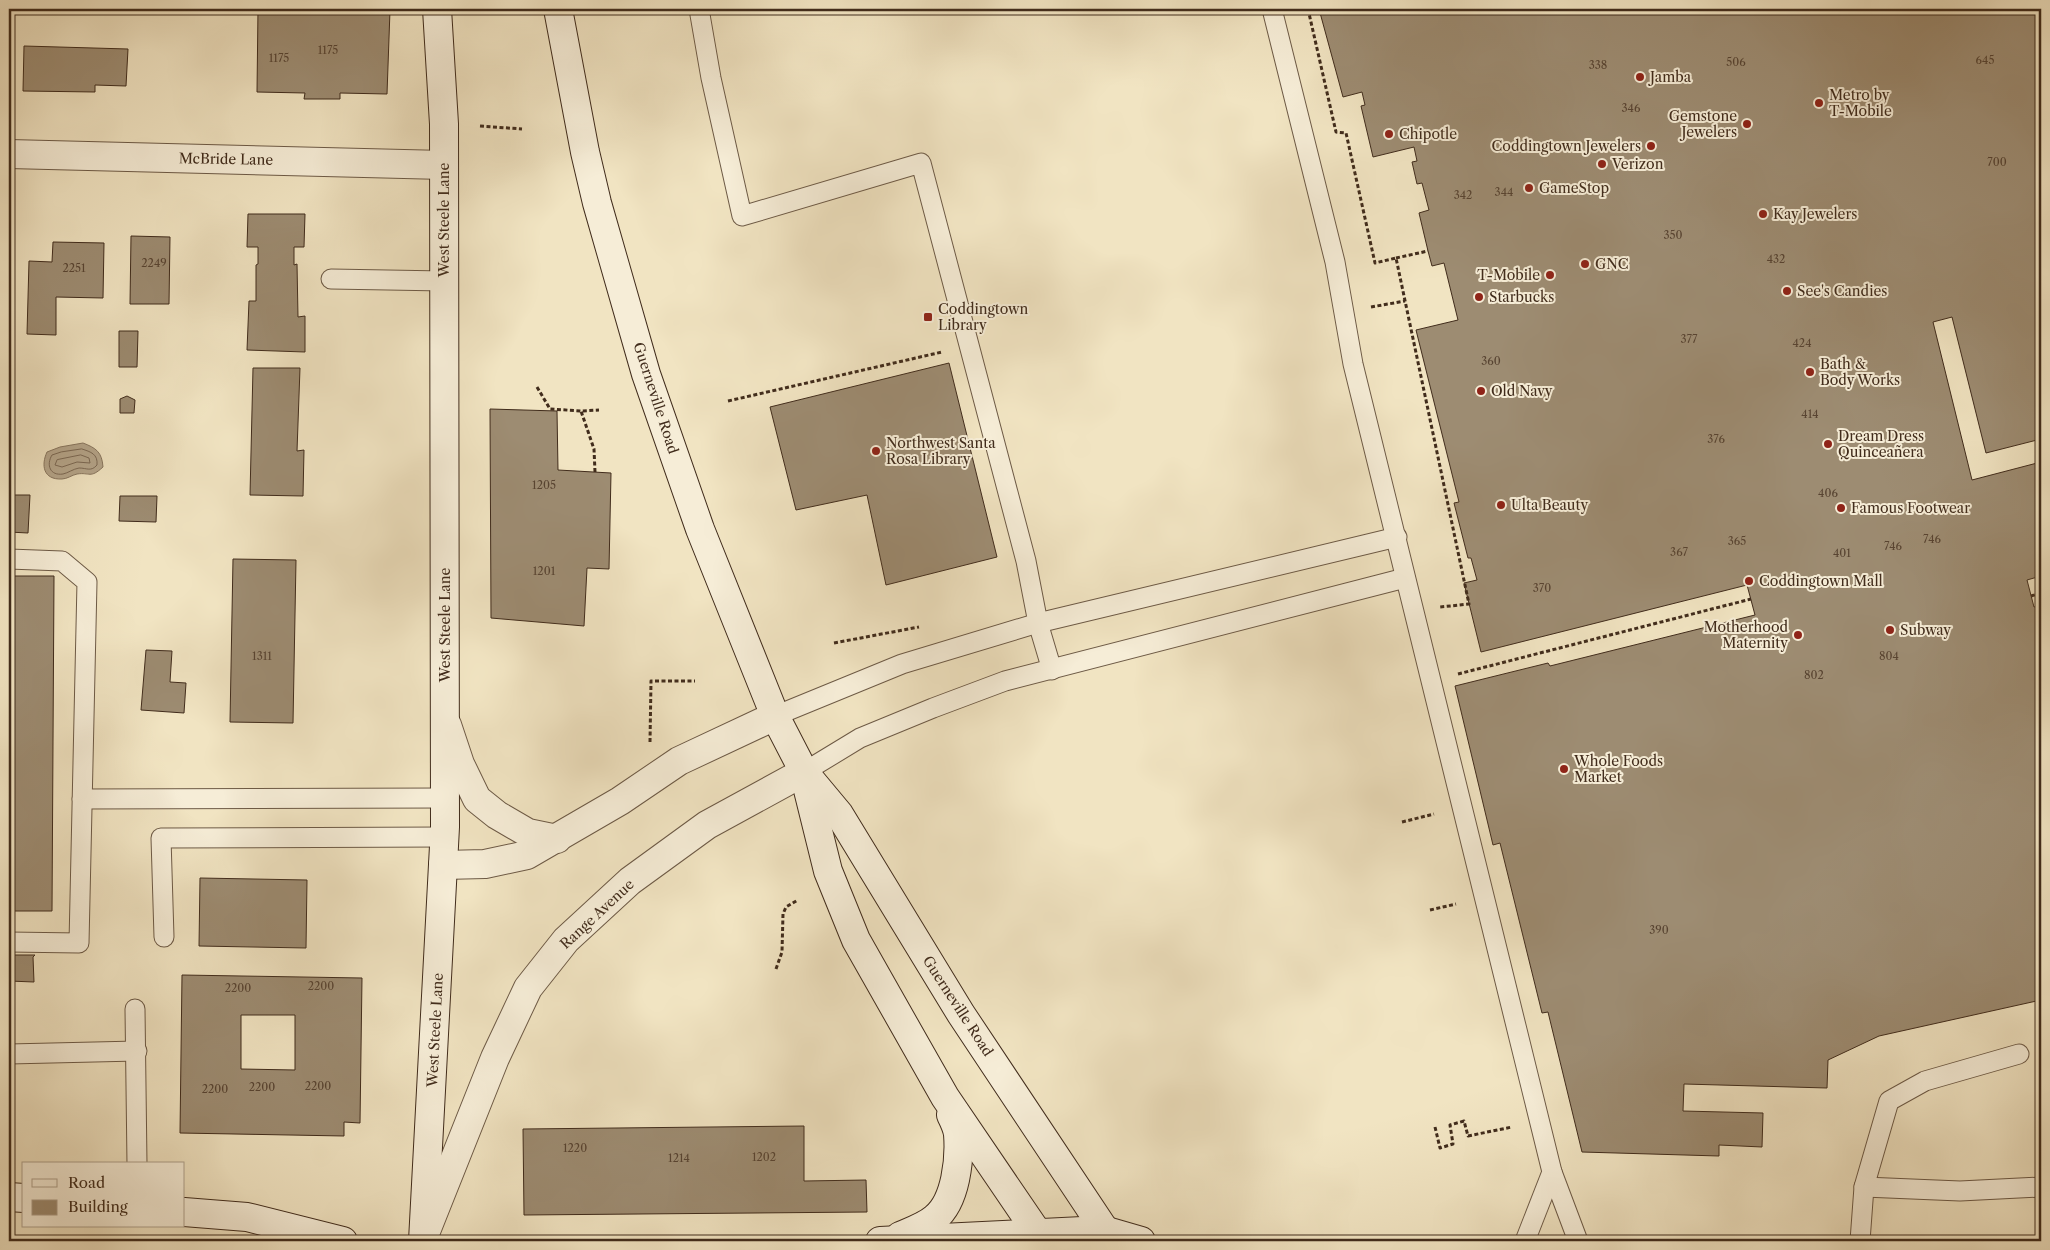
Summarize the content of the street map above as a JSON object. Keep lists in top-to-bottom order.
{
  "streets": {
    "street": [
      "McBride Lane",
      "West Steele Lane",
      "Guerneville Road",
      "Range Avenue"
    ]
  },
  "crossings": [
    ["McBride Lane", "West Steele Lane"],
    ["West Steele Lane", "Range Avenue"],
    ["Guerneville Road", "Range Avenue"]
  ],
  "places": {
    "other": [
      "Jamba",
      "Metro by T-Mobile",
      "Gemstone Jewelers",
      "Chipotle",
      "Coddingtown Jewelers",
      "Verizon",
      "GameStop",
      "Kay Jewelers",
      "GNC",
      "T-Mobile",
      "See's Candies",
      "Starbucks",
      "Bath & Body Works",
      "Old Navy",
      "Dream Dress Quinceañera",
      "Northwest Santa Rosa Library",
      "Ulta Beauty",
      "Famous Footwear",
      "Coddingtown Mall",
      "Subway",
      "Motherhood Maternity",
      "Whole Foods Market"
    ],
    "transit": ["Coddingtown Library"]
  },
  "house_numbers": [
    "1175",
    "1175",
    "645",
    "506",
    "338",
    "346",
    "700",
    "344",
    "342",
    "350",
    "432",
    "2249",
    "2251",
    "377",
    "424",
    "360",
    "414",
    "376",
    "1205",
    "406",
    "746",
    "365",
    "746",
    "367",
    "401",
    "1201",
    "370",
    "1311",
    "804",
    "802",
    "390",
    "2200",
    "2200",
    "2200",
    "2200",
    "2200",
    "1220",
    "1202",
    "1214"
  ],
  "legend": ["Road", "Building"]
}
